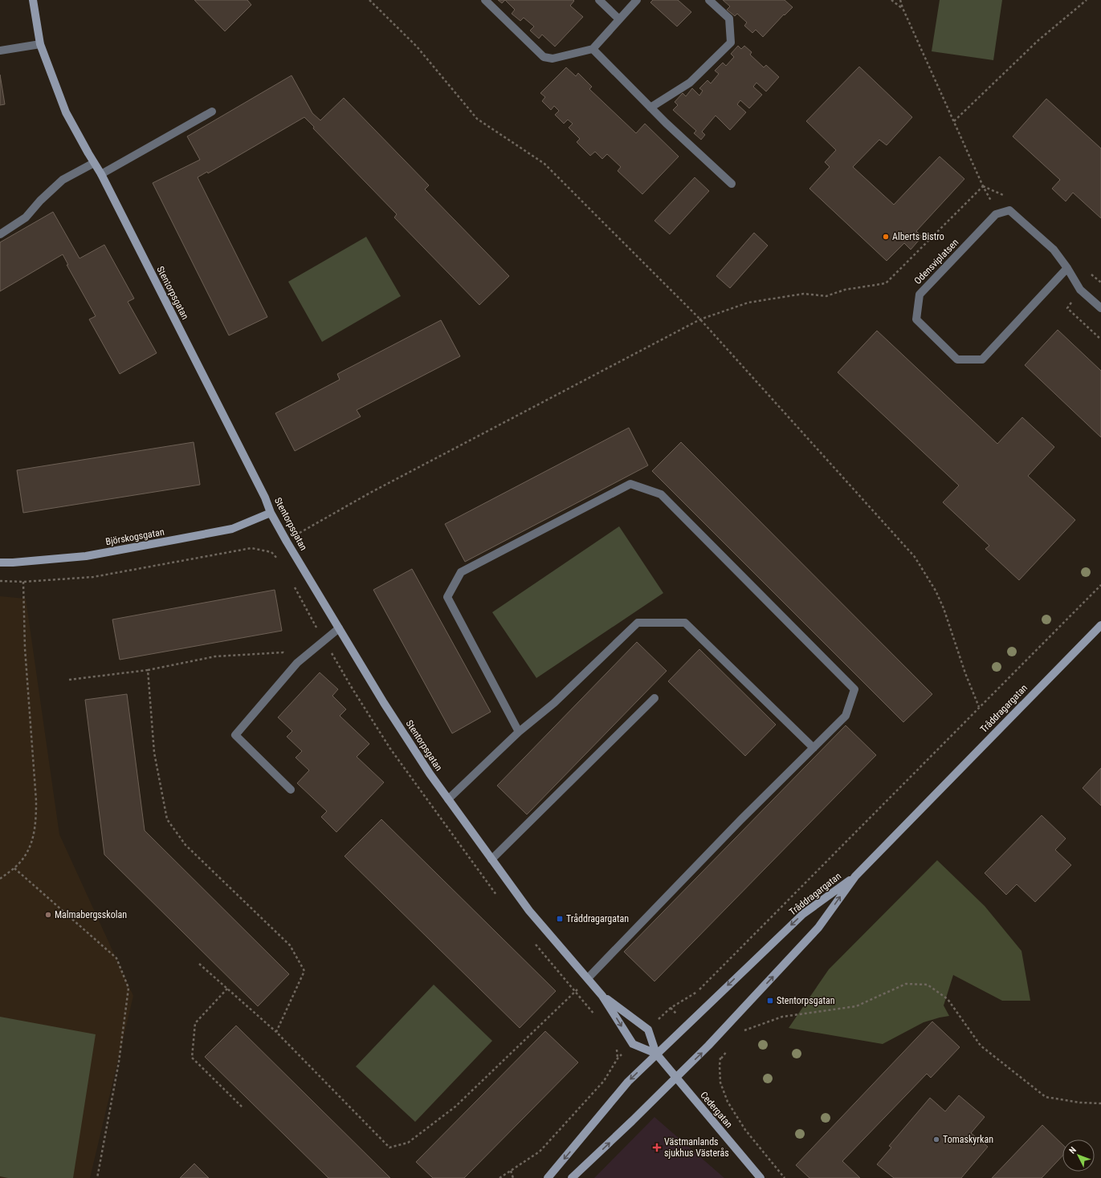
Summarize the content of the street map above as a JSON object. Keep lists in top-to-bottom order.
{
  "streets": {
    "street": [
      "Odensviplatsen",
      "Stentorpsgatan",
      "Björskogsgatan",
      "Tråddragargatan",
      "Cedergatan"
    ]
  },
  "crossings": [
    ["Stentorpsgatan", "Björskogsgatan"],
    ["Tråddragargatan", "Cedergatan"]
  ],
  "places": {
    "other": ["Alberts Bistro", "Malmabergsskolan", "Tomaskyrkan"],
    "transit": ["Tråddragargatan", "Stentorpsgatan"],
    "health": ["Västmanlands sjukhus Västerås"]
  },
  "north": "top left"
}
